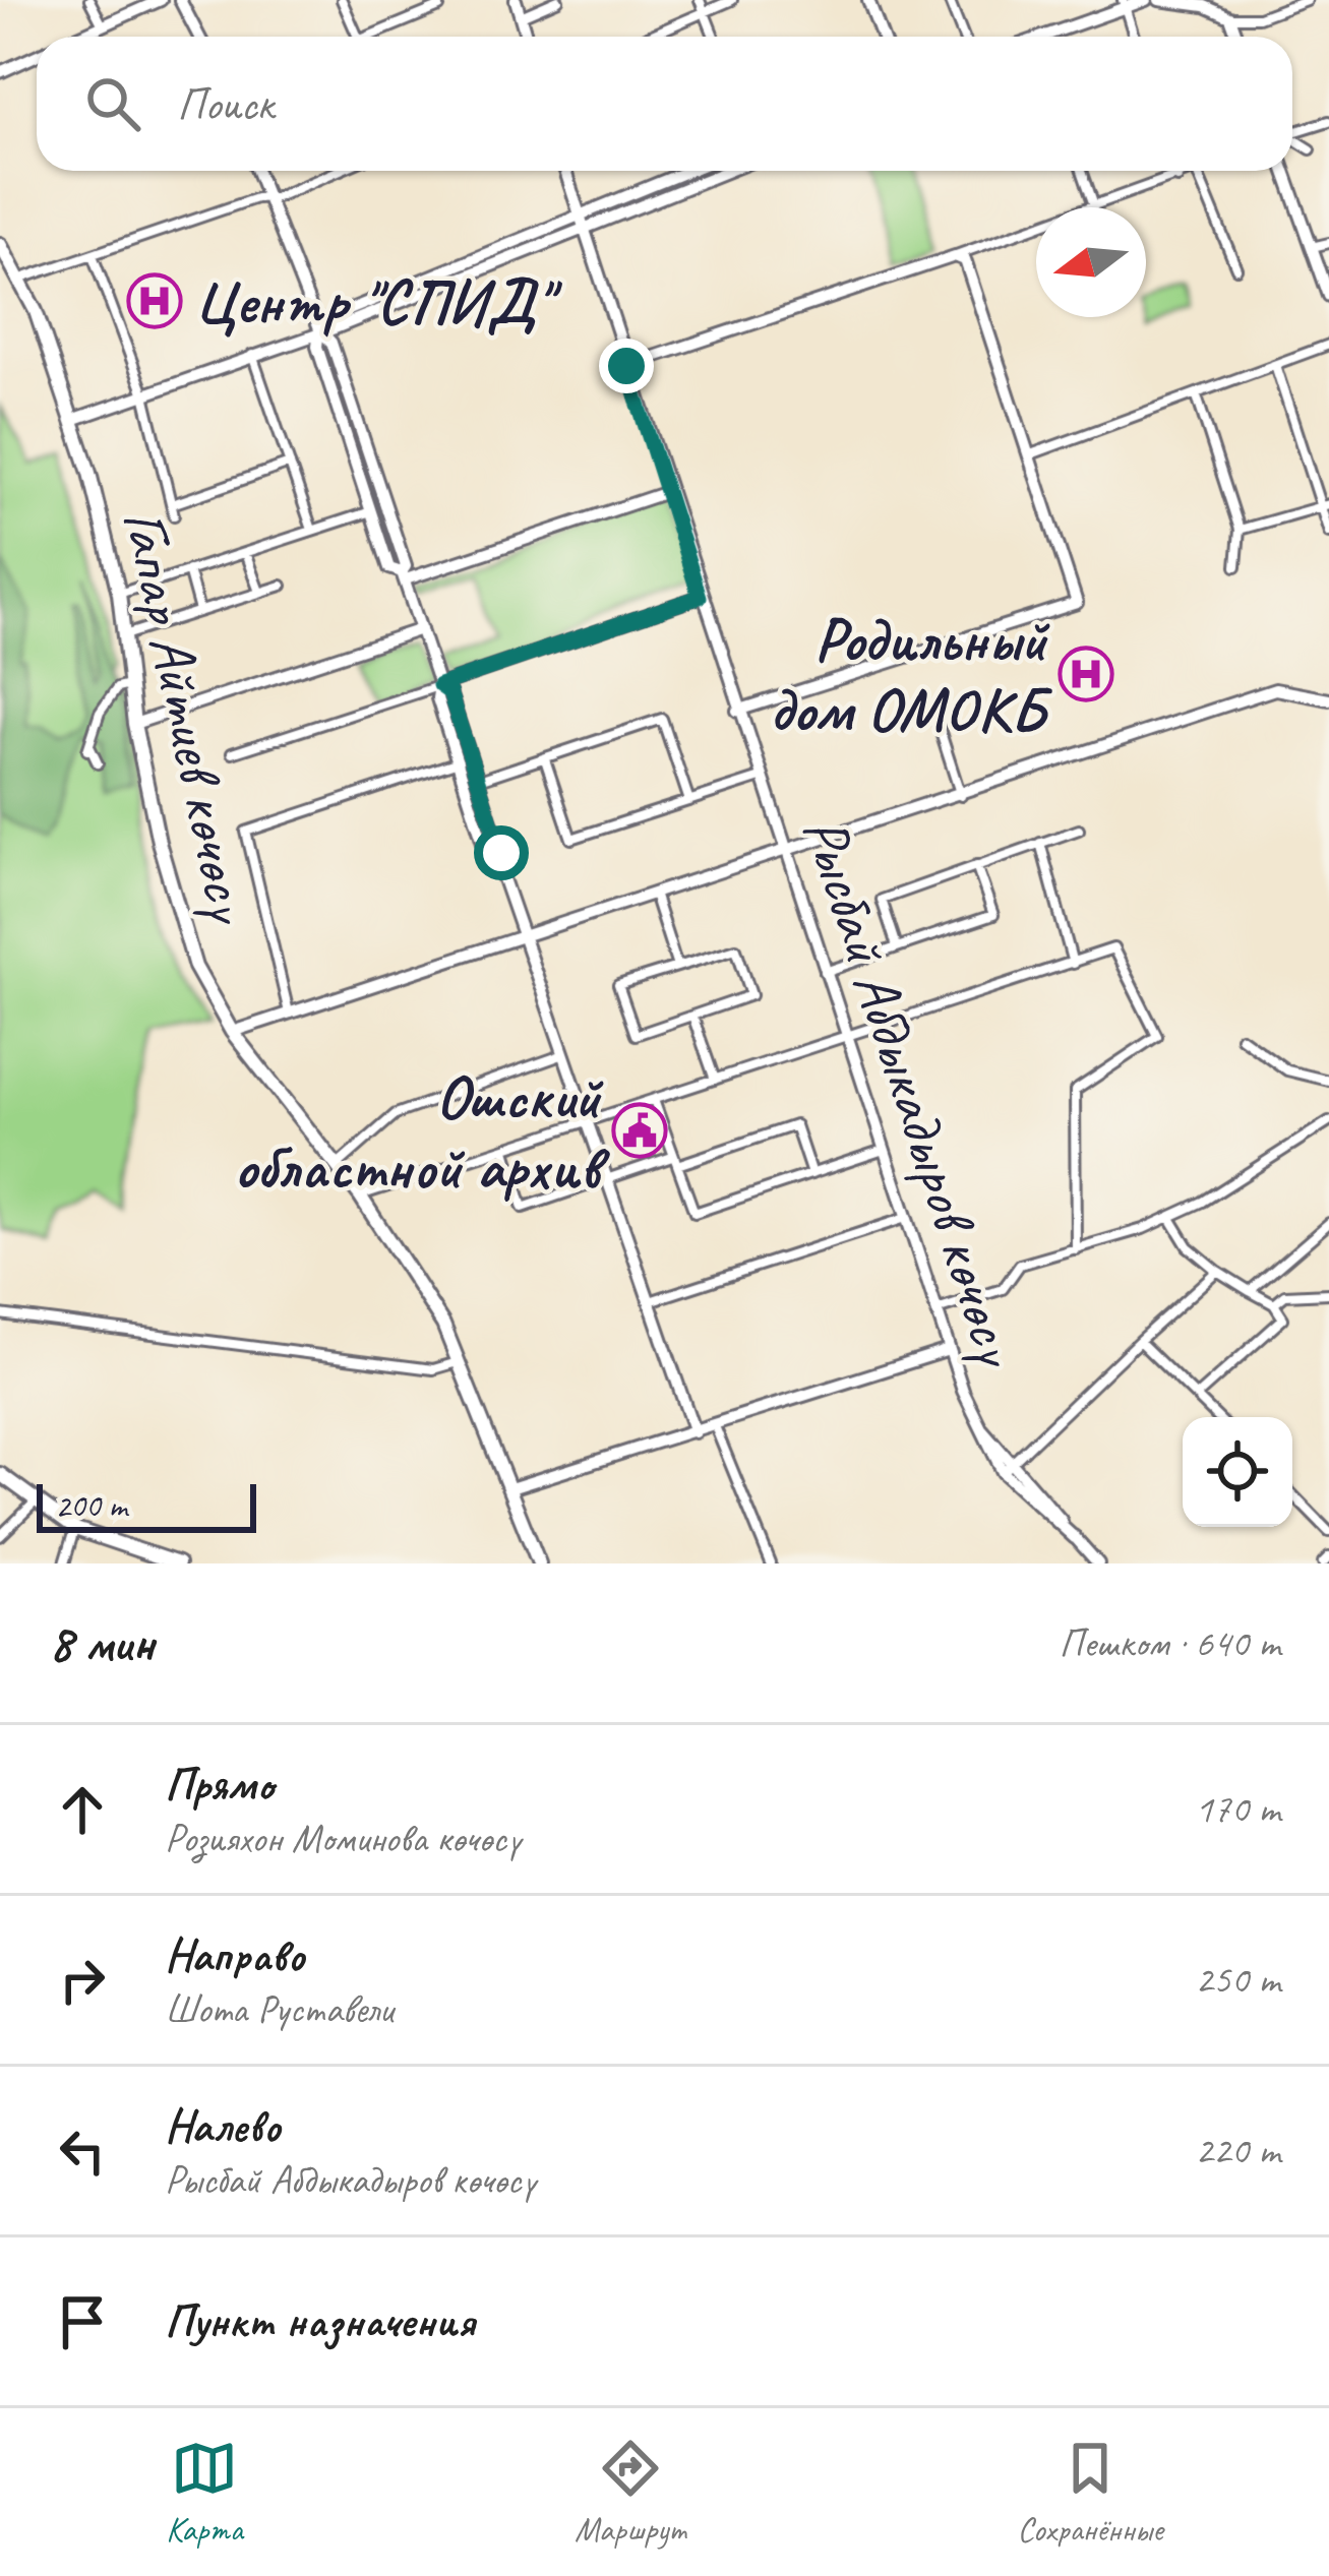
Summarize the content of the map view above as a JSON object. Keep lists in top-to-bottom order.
{
  "streets": {
    "main road": ["Гапар Айтиев көчөсү"],
    "street": ["Рысбай Абдыкадыров көчөсү"]
  },
  "places": {
    "hospital": ["Центр \"СПИД\"", "Родильный дом ОМОКБ"],
    "public building": ["Ошский областной архив"]
  },
  "scale_bar": "200 m",
  "north": "left",
  "page": {
    "search": "Поиск",
    "scale": "200 m",
    "heading": ["8 мин", "Пешком · 640 m"],
    "list": [
      ["Прямо", "Розияхон Моминова көчөсү", "170 m"],
      ["Направо", "Шота Руставели", "250 m"],
      ["Налево", "Рысбай Абдыкадыров көчөсү", "220 m"],
      "Пункт назначения"
    ],
    "nav": ["Карта", "Маршрут", "Сохранённые"]
  }
}
